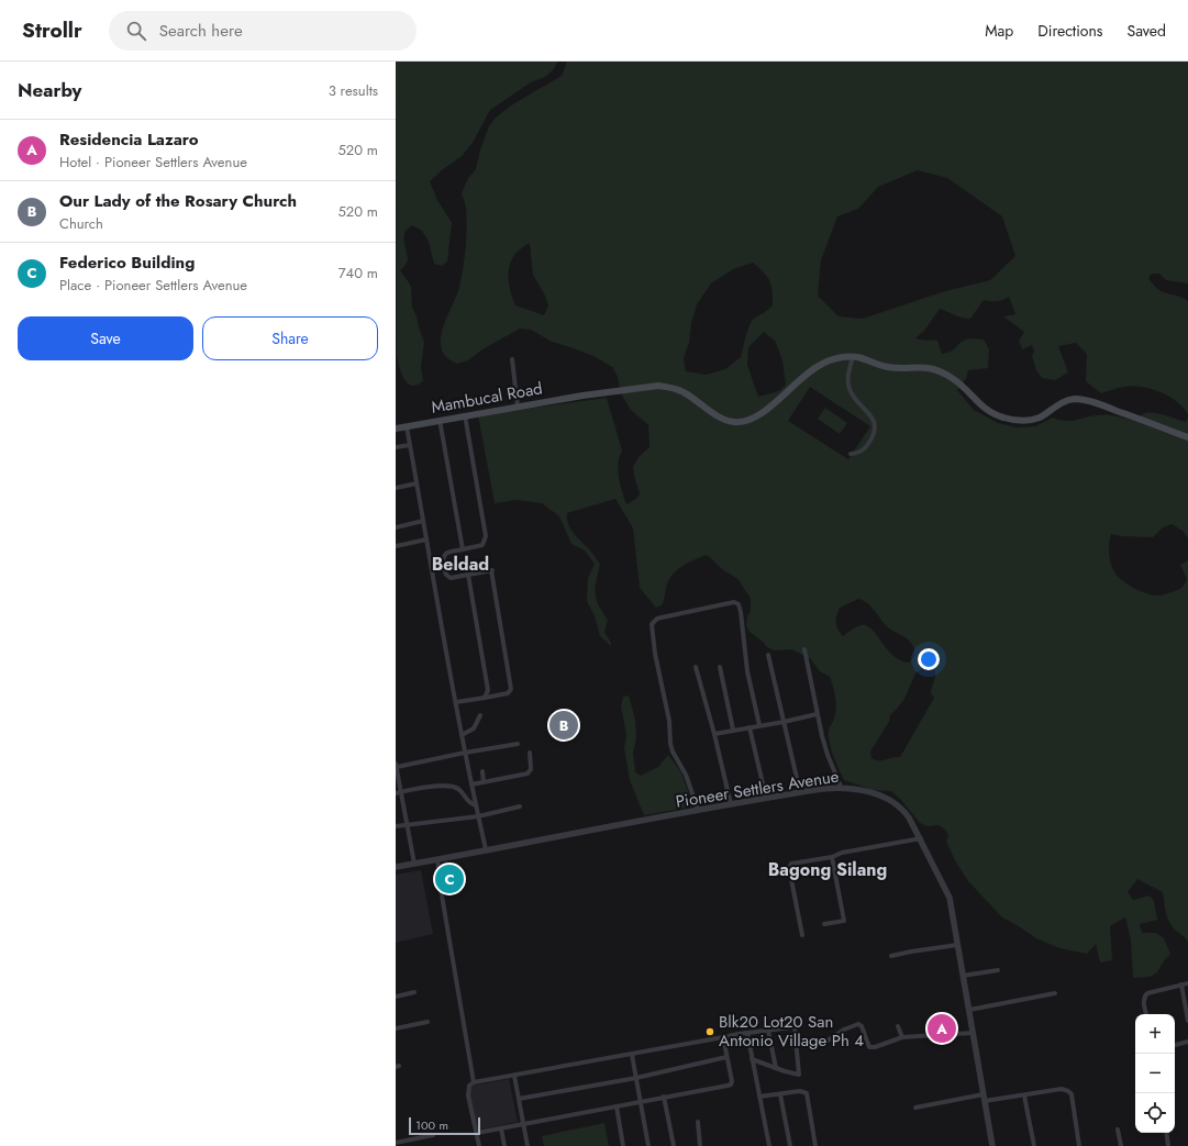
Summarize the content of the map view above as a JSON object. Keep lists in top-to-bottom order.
{
  "streets": {
    "main road": ["Mambucal Road"],
    "street": ["Pioneer Settlers Avenue"]
  },
  "districts": ["Beldad", "Bagong Silang"],
  "places": ["Blk20 Lot20 San Antonio Village Ph 4"],
  "scale_bar": "100 m",
  "page": {
    "header": "Strollr",
    "search": "Search here",
    "nav": ["Map", "Directions", "Saved"],
    "heading": ["Nearby", "3 results"],
    "list": [
      {
        "mark": "A",
        "name": "Residencia Lazaro",
        "note": "Hotel · Pioneer Settlers Avenue",
        "value": "520 m"
      },
      {
        "mark": "B",
        "name": "Our Lady of the Rosary Church",
        "note": "Church",
        "value": "520 m"
      },
      {
        "mark": "C",
        "name": "Federico Building",
        "note": "Place · Pioneer Settlers Avenue",
        "value": "740 m"
      }
    ],
    "buttons": ["Save", "Share"],
    "pins": ["B", "C", "A"],
    "map_buttons": ["+", "−"],
    "scale": "100 m"
  }
}
